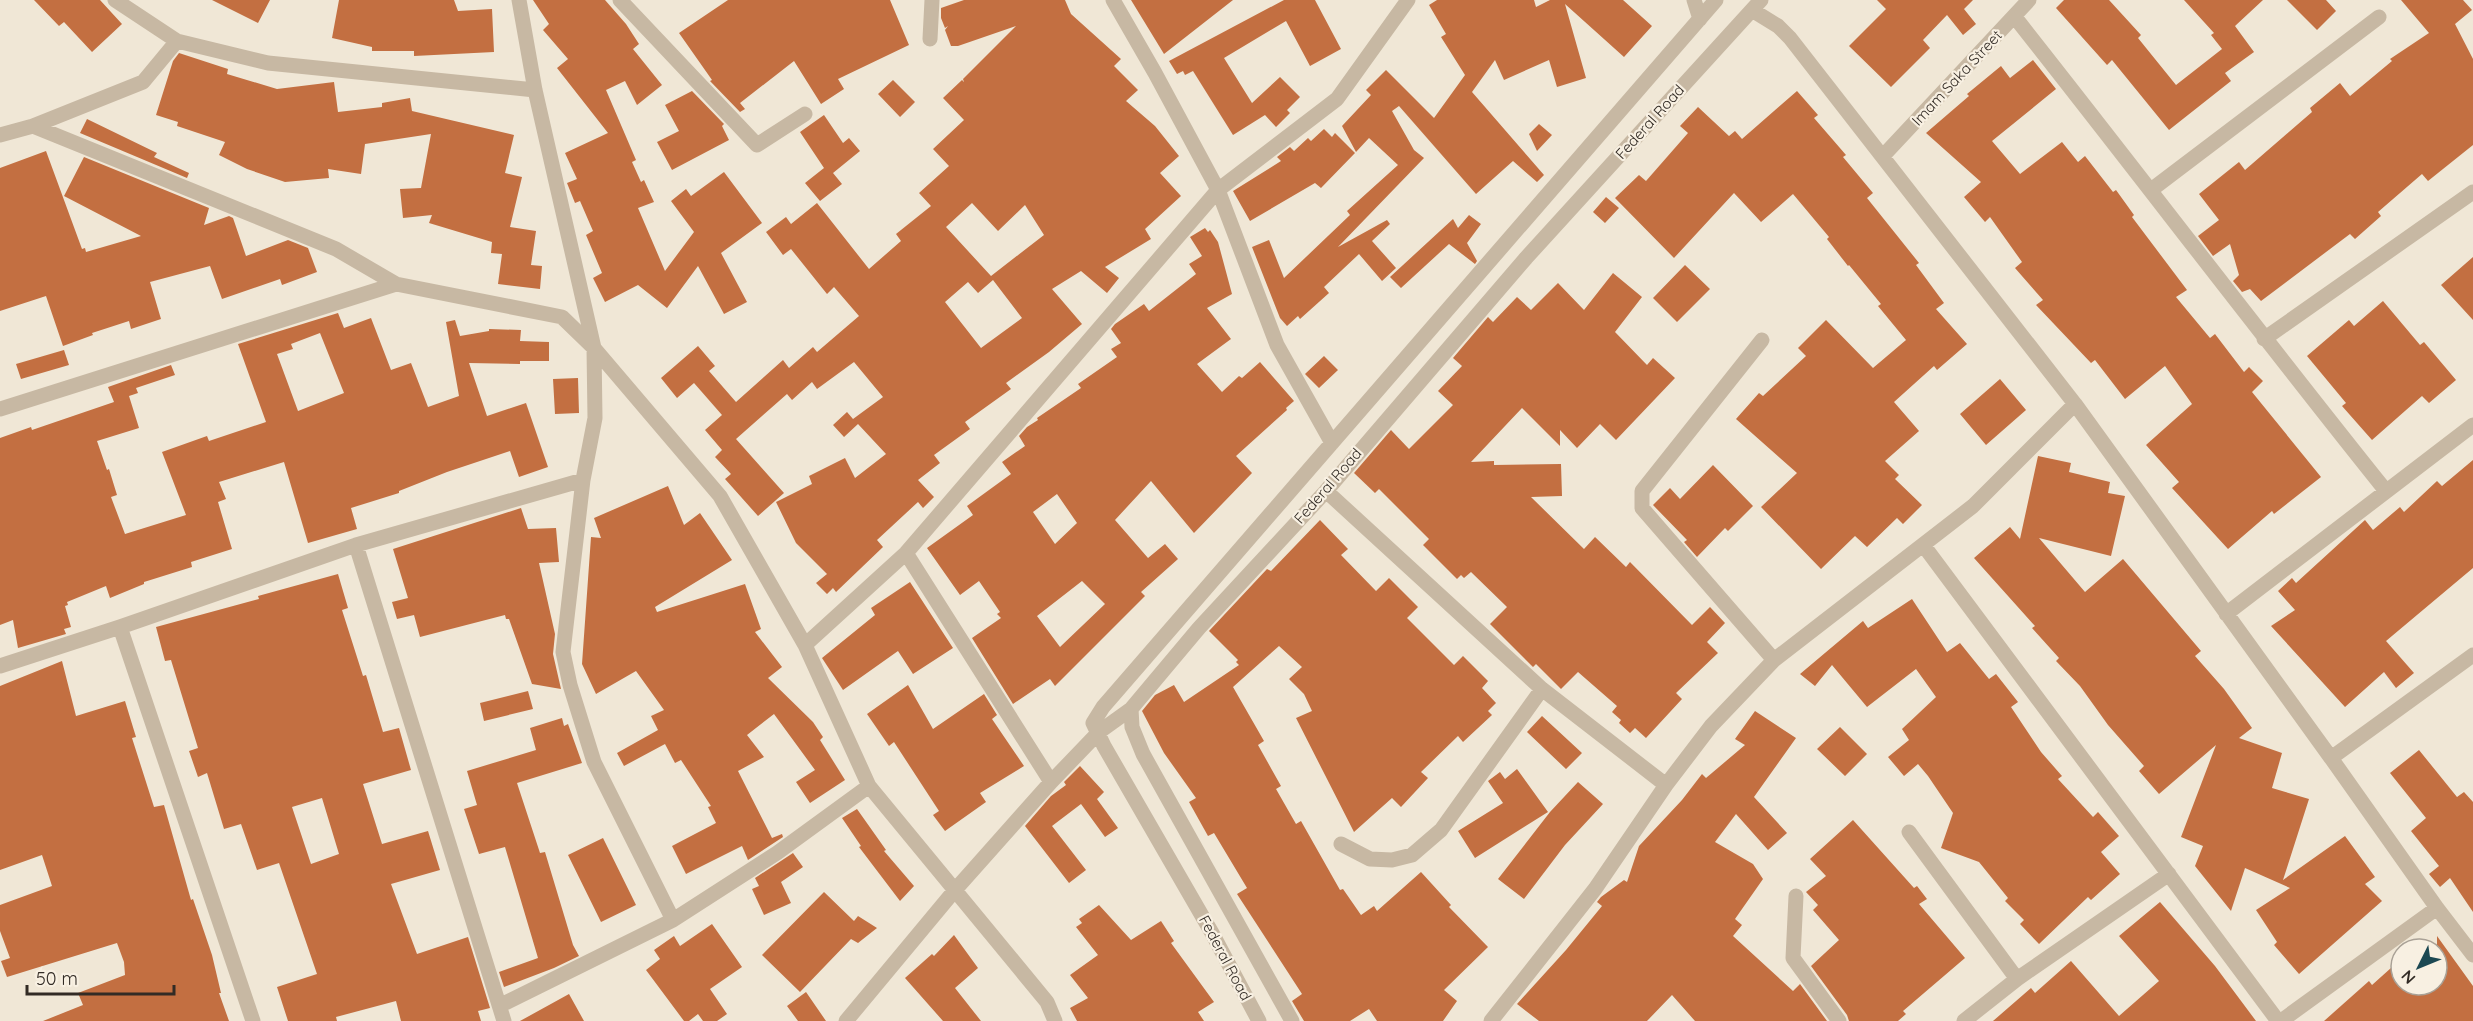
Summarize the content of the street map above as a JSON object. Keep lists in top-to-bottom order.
{
  "streets": {
    "street": ["Imam Saka Street", "Federal Road"]
  },
  "scale_bar": "50 m",
  "north": "bottom left"
}
